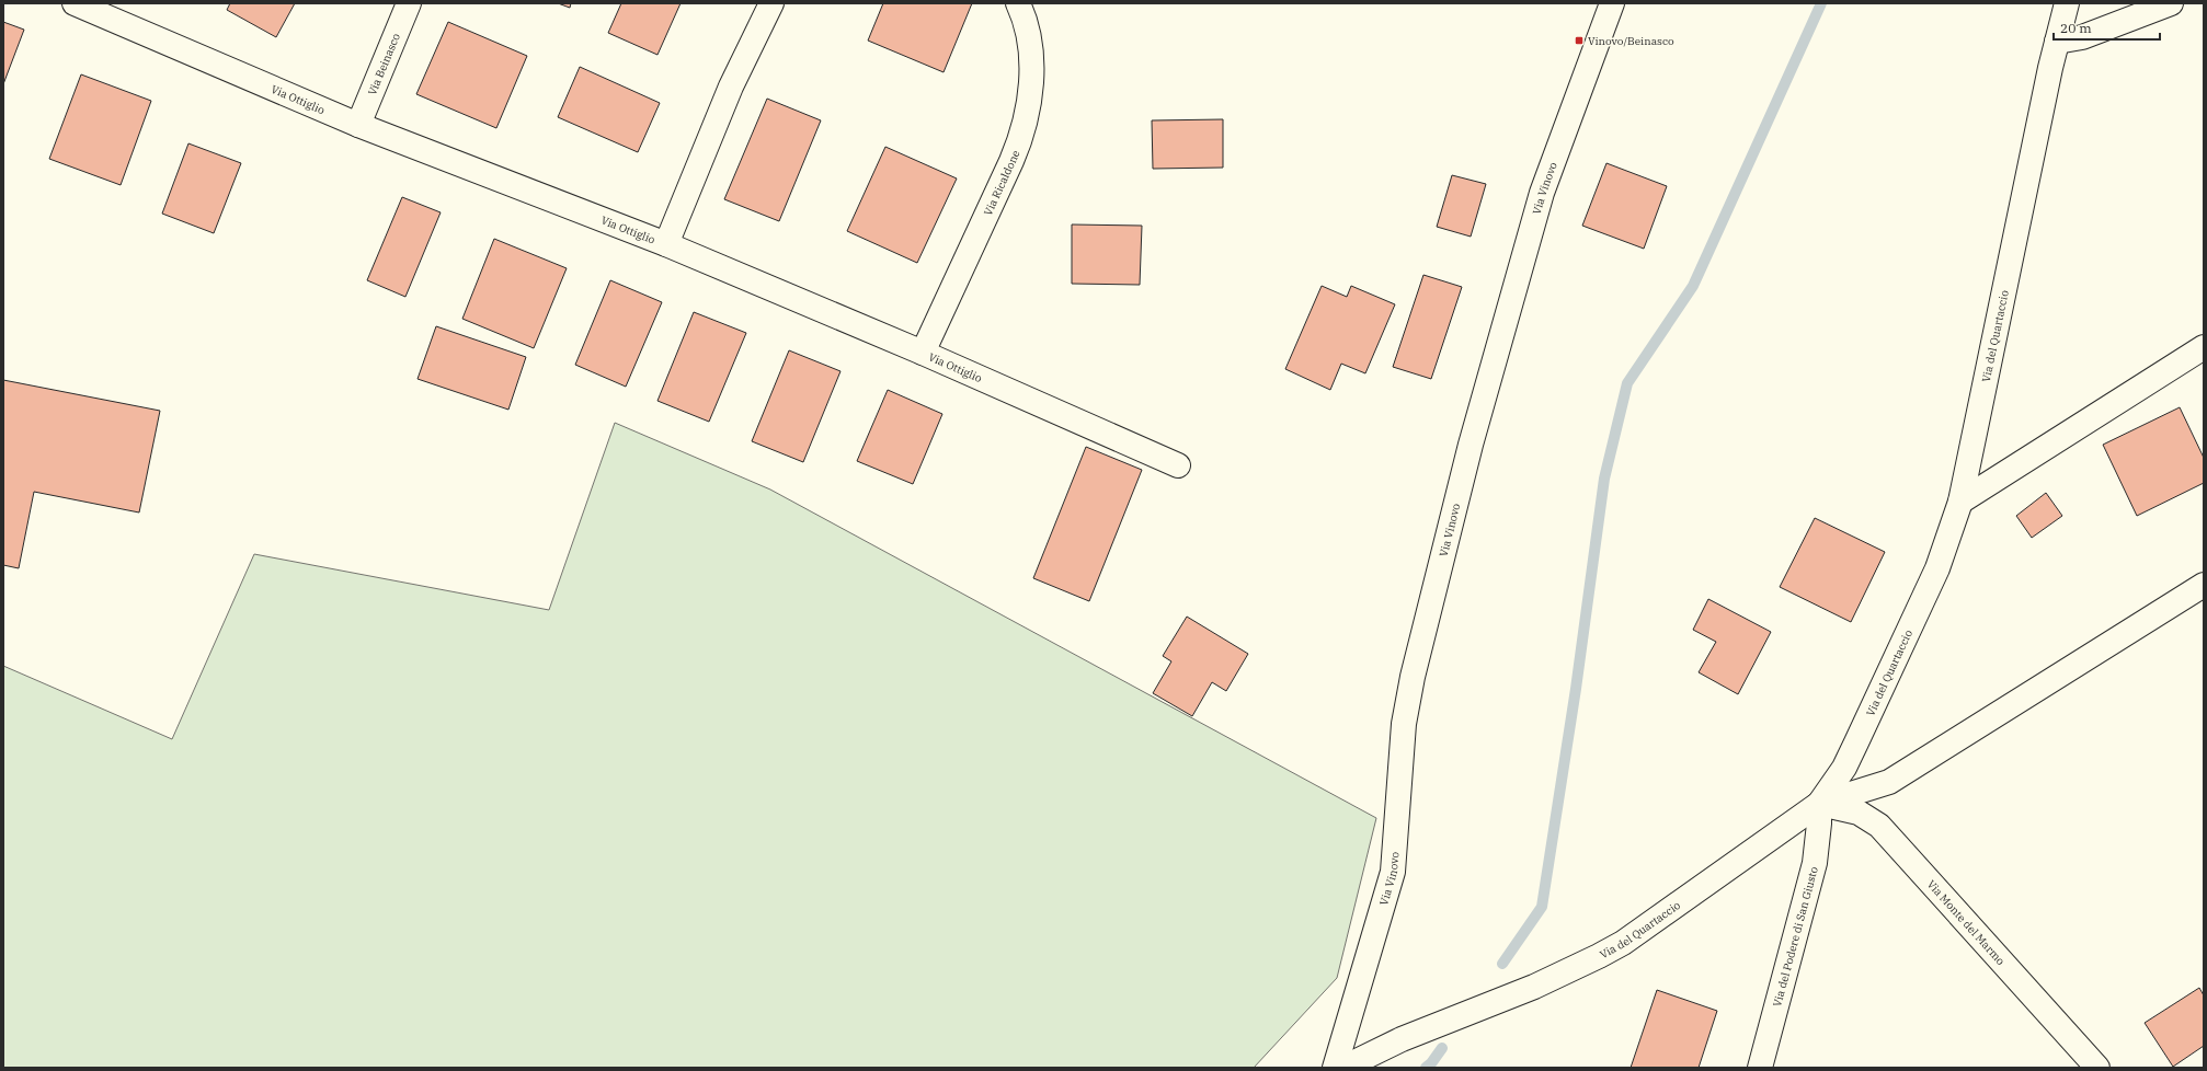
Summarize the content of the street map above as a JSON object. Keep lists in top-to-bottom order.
{
  "streets": {
    "street": [
      "Via Beinasco",
      "Via Ottiglio",
      "Via Ricaldone",
      "Via Vinovo",
      "Via del Quartaccio",
      "Via Monte del Marmo",
      "Via del Podere di San Giusto"
    ]
  },
  "crossings": [
    ["Via Beinasco", "Via Ottiglio"],
    ["Via Ottiglio", "Via Ricaldone"],
    ["Via del Quartaccio", "Via Monte del Marmo"],
    ["Via del Quartaccio", "Via del Podere di San Giusto"],
    ["Via Monte del Marmo", "Via del Podere di San Giusto"]
  ],
  "places": {
    "transit": ["Vinovo/Beinasco"]
  },
  "scale_bar": "20 m"
}
